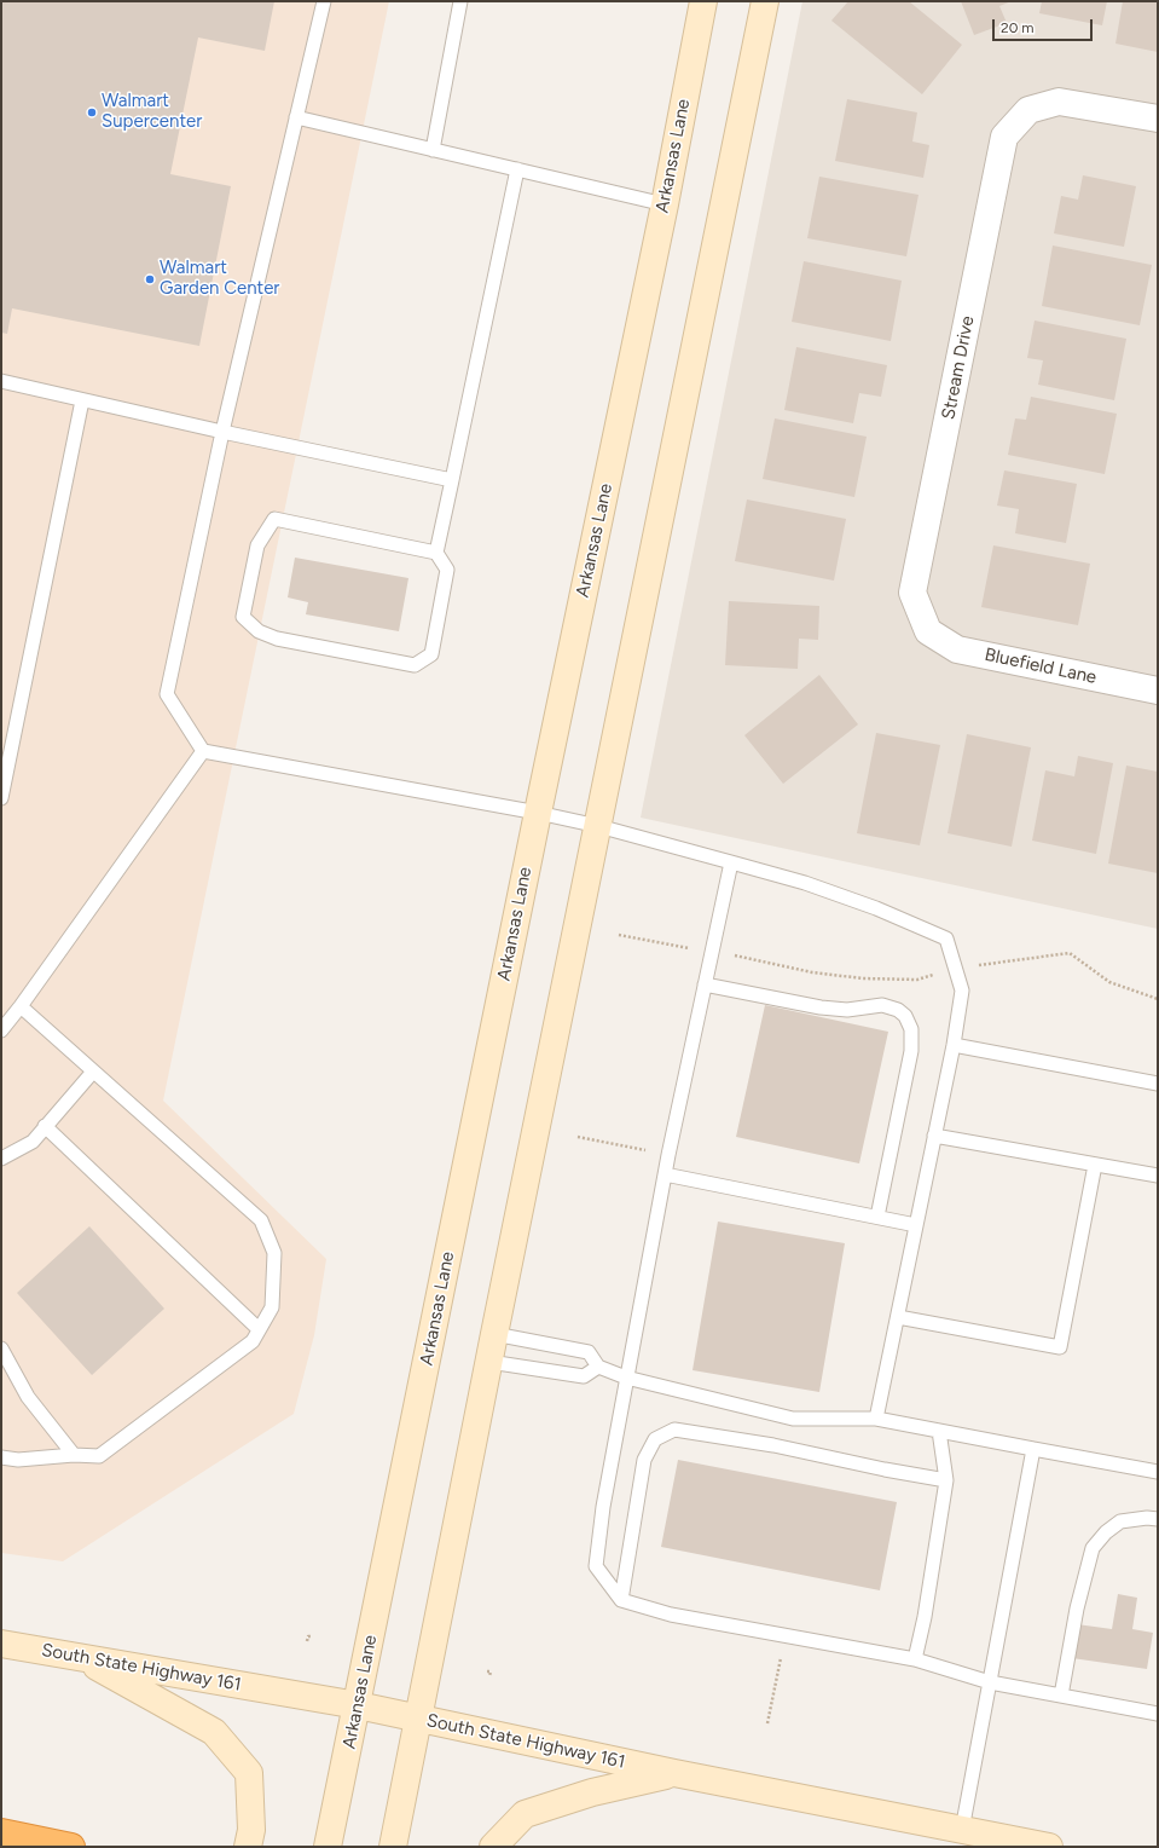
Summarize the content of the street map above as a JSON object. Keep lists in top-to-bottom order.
{
  "streets": {
    "main road": ["Arkansas Lane", "South State Highway 161"],
    "street": ["Stream Drive", "Bluefield Lane"]
  },
  "crossings": [
    ["Arkansas Lane", "South State Highway 161"],
    ["Stream Drive", "Bluefield Lane"]
  ],
  "places": ["Walmart Supercenter", "Walmart Garden Center"],
  "scale_bar": "20 m"
}
